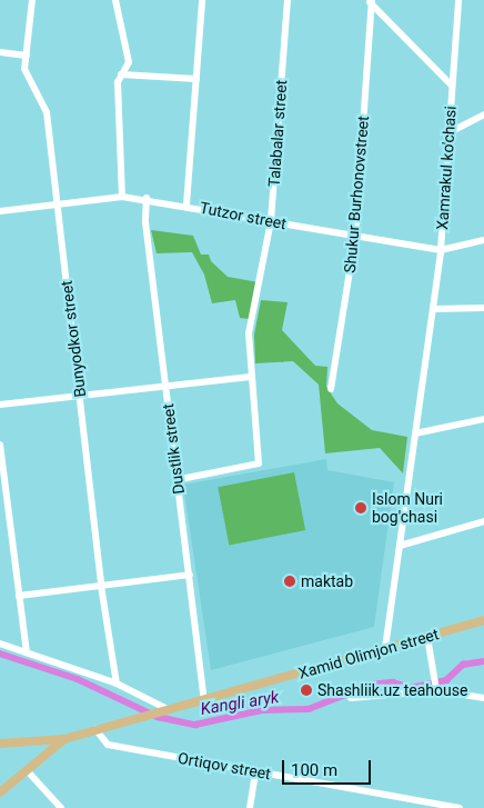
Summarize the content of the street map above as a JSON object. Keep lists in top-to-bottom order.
{
  "streets": {
    "main road": ["Xamid Olimjon street"],
    "street": [
      "Talabalar street",
      "Xamrakul ko'chasi",
      "Shukur Burhonovstreet",
      "Tutzor street",
      "Bunyodkor street",
      "Dustlik street",
      "Ortiqov street"
    ]
  },
  "crossings": [
    ["Talabalar street", "Tutzor street"],
    ["Talabalar street", "Dustlik street"],
    ["Xamrakul ko'chasi", "Tutzor street"],
    ["Xamrakul ko'chasi", "Xamid Olimjon street"],
    ["Shukur Burhonovstreet", "Tutzor street"],
    ["Tutzor street", "Bunyodkor street"],
    ["Tutzor street", "Dustlik street"],
    ["Dustlik street", "Xamid Olimjon street"],
    ["Xamid Olimjon street", "Ortiqov street"]
  ],
  "water": ["Kangli aryk"],
  "places": ["Islom Nuri bog'chasi", "maktab", "Shashliik.uz teahouse"],
  "scale_bar": "100 m"
}
